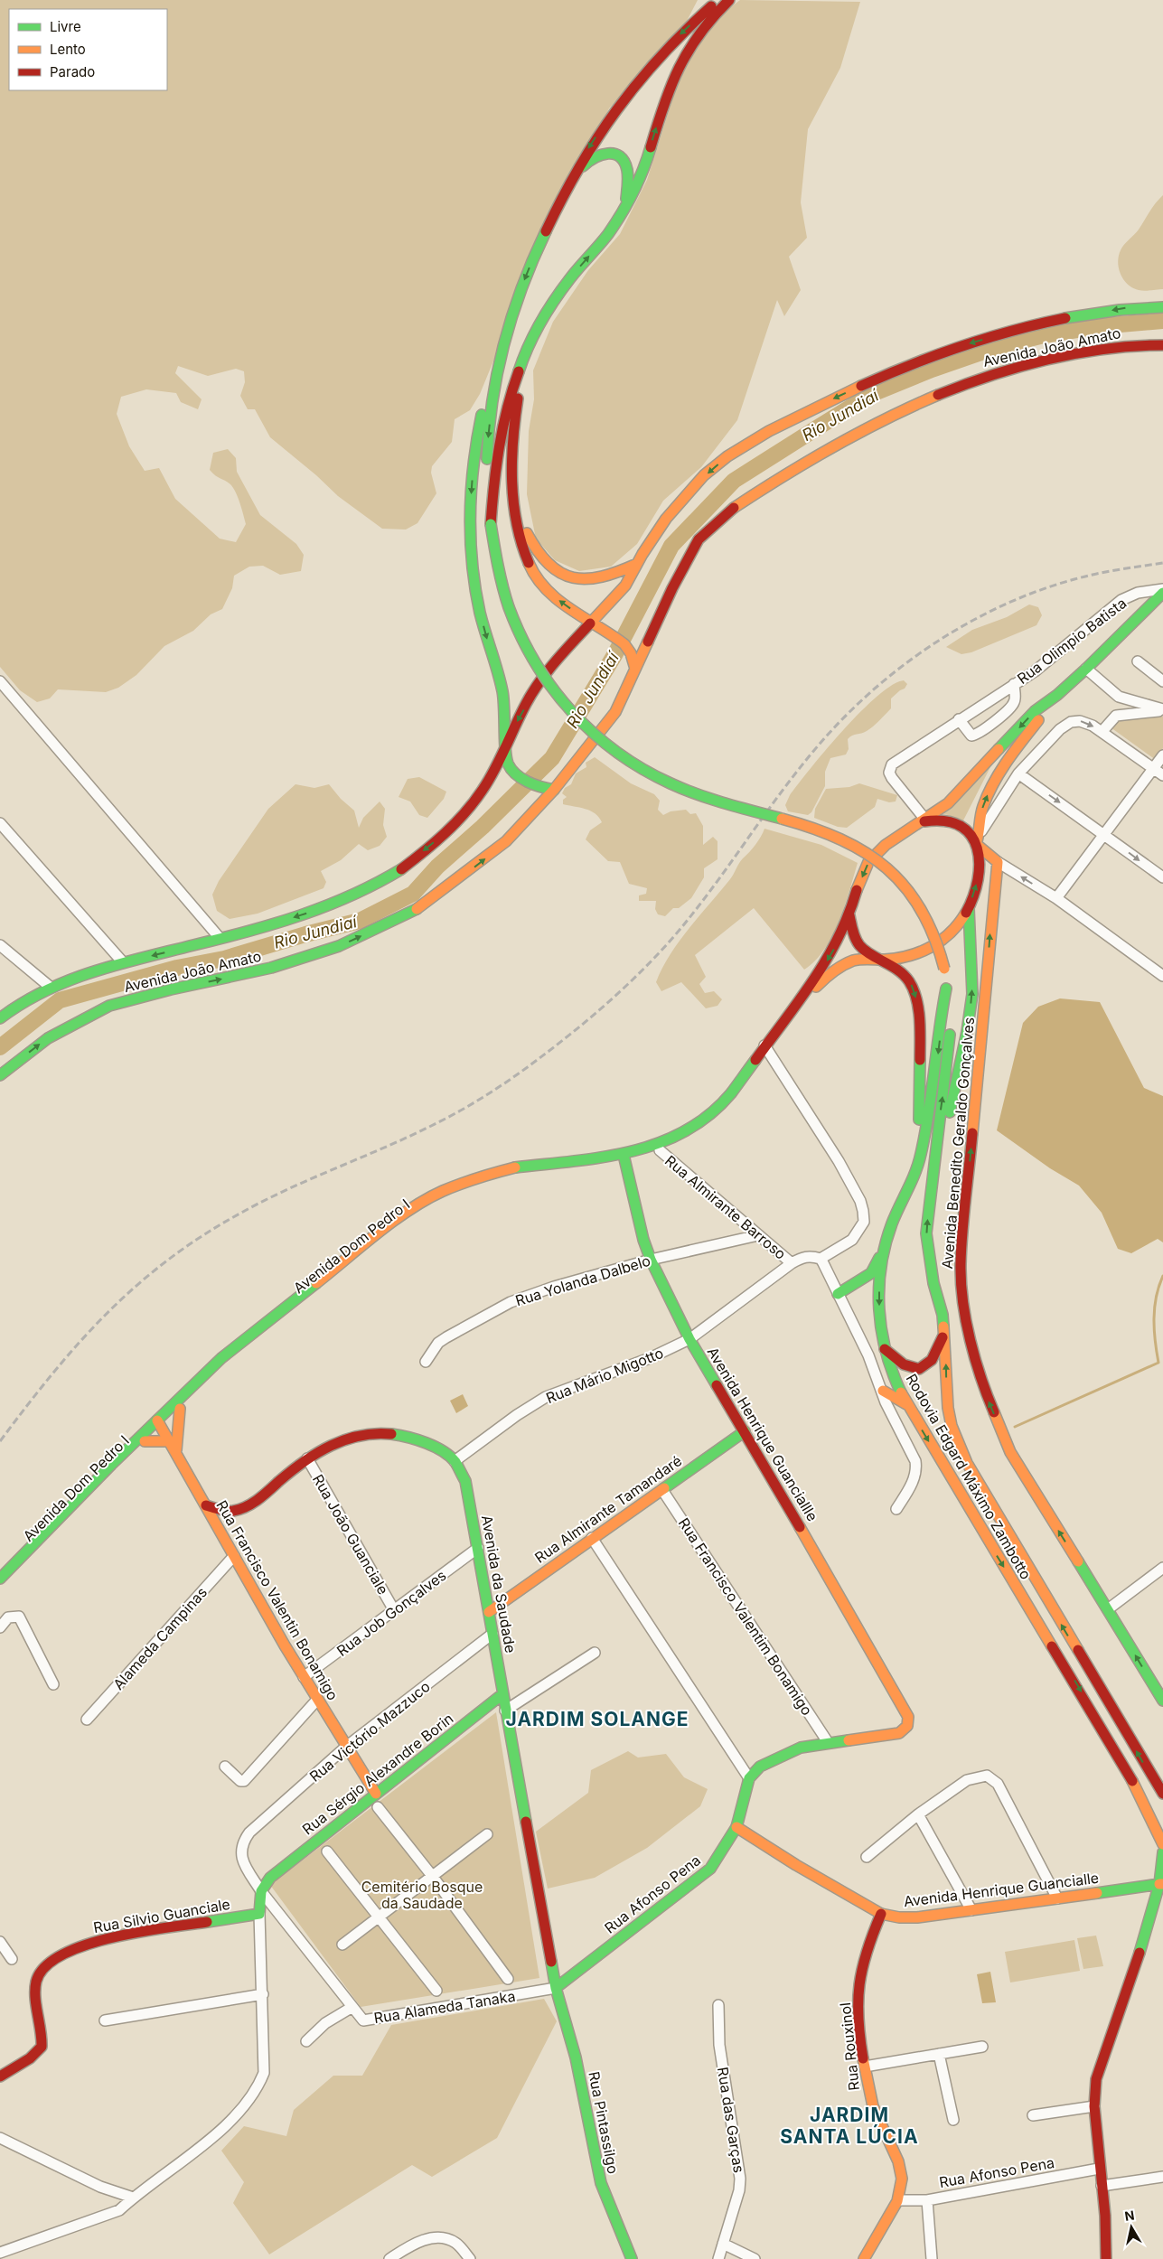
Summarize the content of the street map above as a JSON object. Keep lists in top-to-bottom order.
{
  "streets": {
    "main road": [
      "Avenida João Amato",
      "Avenida Benedito Geraldo Gonçalves",
      "Avenida Dom Pedro I",
      "Avenida Henrique Guanciallle",
      "Rodovia Edgard Máximo Zambotto",
      "Rua Almirante Tamandaré",
      "Avenida da Saudade",
      "Rua Francisco Valentin Bonamigo",
      "Rua Sérgio Alexandre Borin",
      "Avenida Henrique Guancialle",
      "Rua Afonso Pena",
      "Rua Silvio Guanciale",
      "Rua Rouxinol",
      "Rua Pintassilgo"
    ],
    "street": [
      "Rua Olimpio Batista",
      "Rua Almirante Barroso",
      "Rua Yolanda Dalbelo",
      "Rua Mário Migotto",
      "Rua João Guanciale",
      "Rua Job Gonçalves",
      "Rua Francisco Valentim Bonamigo",
      "Alameda Campinas",
      "Rua Victório Mazzuco",
      "Rua Alameda Tanaka",
      "Rua das Garças"
    ]
  },
  "crossings": [
    ["Rua Almirante Barroso", "Avenida Dom Pedro I"],
    ["Rua Almirante Barroso", "Rua Yolanda Dalbelo"],
    ["Rua Almirante Barroso", "Rua Mário Migotto"],
    ["Avenida Dom Pedro I", "Avenida Henrique Guanciallle"],
    ["Avenida Dom Pedro I", "Rua Francisco Valentin Bonamigo"],
    ["Rua Yolanda Dalbelo", "Avenida Henrique Guanciallle"],
    ["Rua Mário Migotto", "Avenida Henrique Guanciallle"],
    ["Rua Mário Migotto", "Avenida da Saudade"],
    ["Avenida Henrique Guanciallle", "Rua Almirante Tamandaré"],
    ["Avenida Henrique Guanciallle", "Rua Francisco Valentim Bonamigo"],
    ["Rua Almirante Tamandaré", "Avenida da Saudade"],
    ["Rua Almirante Tamandaré", "Rua Francisco Valentim Bonamigo"],
    ["Rua João Guanciale", "Avenida da Saudade"],
    ["Rua João Guanciale", "Rua Job Gonçalves"],
    ["Avenida da Saudade", "Rua Francisco Valentin Bonamigo"],
    ["Avenida da Saudade", "Rua Job Gonçalves"],
    ["Avenida da Saudade", "Rua Victório Mazzuco"],
    ["Avenida da Saudade", "Rua Sérgio Alexandre Borin"],
    ["Avenida da Saudade", "Rua Afonso Pena"],
    ["Avenida da Saudade", "Rua Alameda Tanaka"],
    ["Avenida da Saudade", "Rua Pintassilgo"],
    ["Rua Francisco Valentin Bonamigo", "Rua Job Gonçalves"],
    ["Rua Francisco Valentin Bonamigo", "Alameda Campinas"],
    ["Rua Francisco Valentin Bonamigo", "Rua Victório Mazzuco"],
    ["Rua Francisco Valentin Bonamigo", "Rua Sérgio Alexandre Borin"],
    ["Rua Victório Mazzuco", "Rua Alameda Tanaka"],
    ["Rua Sérgio Alexandre Borin", "Rua Alameda Tanaka"],
    ["Avenida Henrique Guancialle", "Rua Afonso Pena"],
    ["Avenida Henrique Guancialle", "Rua Rouxinol"],
    ["Rua Afonso Pena", "Rua Alameda Tanaka"],
    ["Rua Afonso Pena", "Rua Rouxinol"],
    ["Rua Afonso Pena", "Rua Pintassilgo"],
    ["Rua Alameda Tanaka", "Rua Pintassilgo"]
  ],
  "districts": ["JARDIM SOLANGE", "JARDIM SANTA LÚCIA"],
  "water": ["Rio Jundiaí"],
  "parks": ["Cemitério Bosque da Saudade"],
  "legend": ["Livre", "Lento", "Parado"],
  "north": "top"
}
